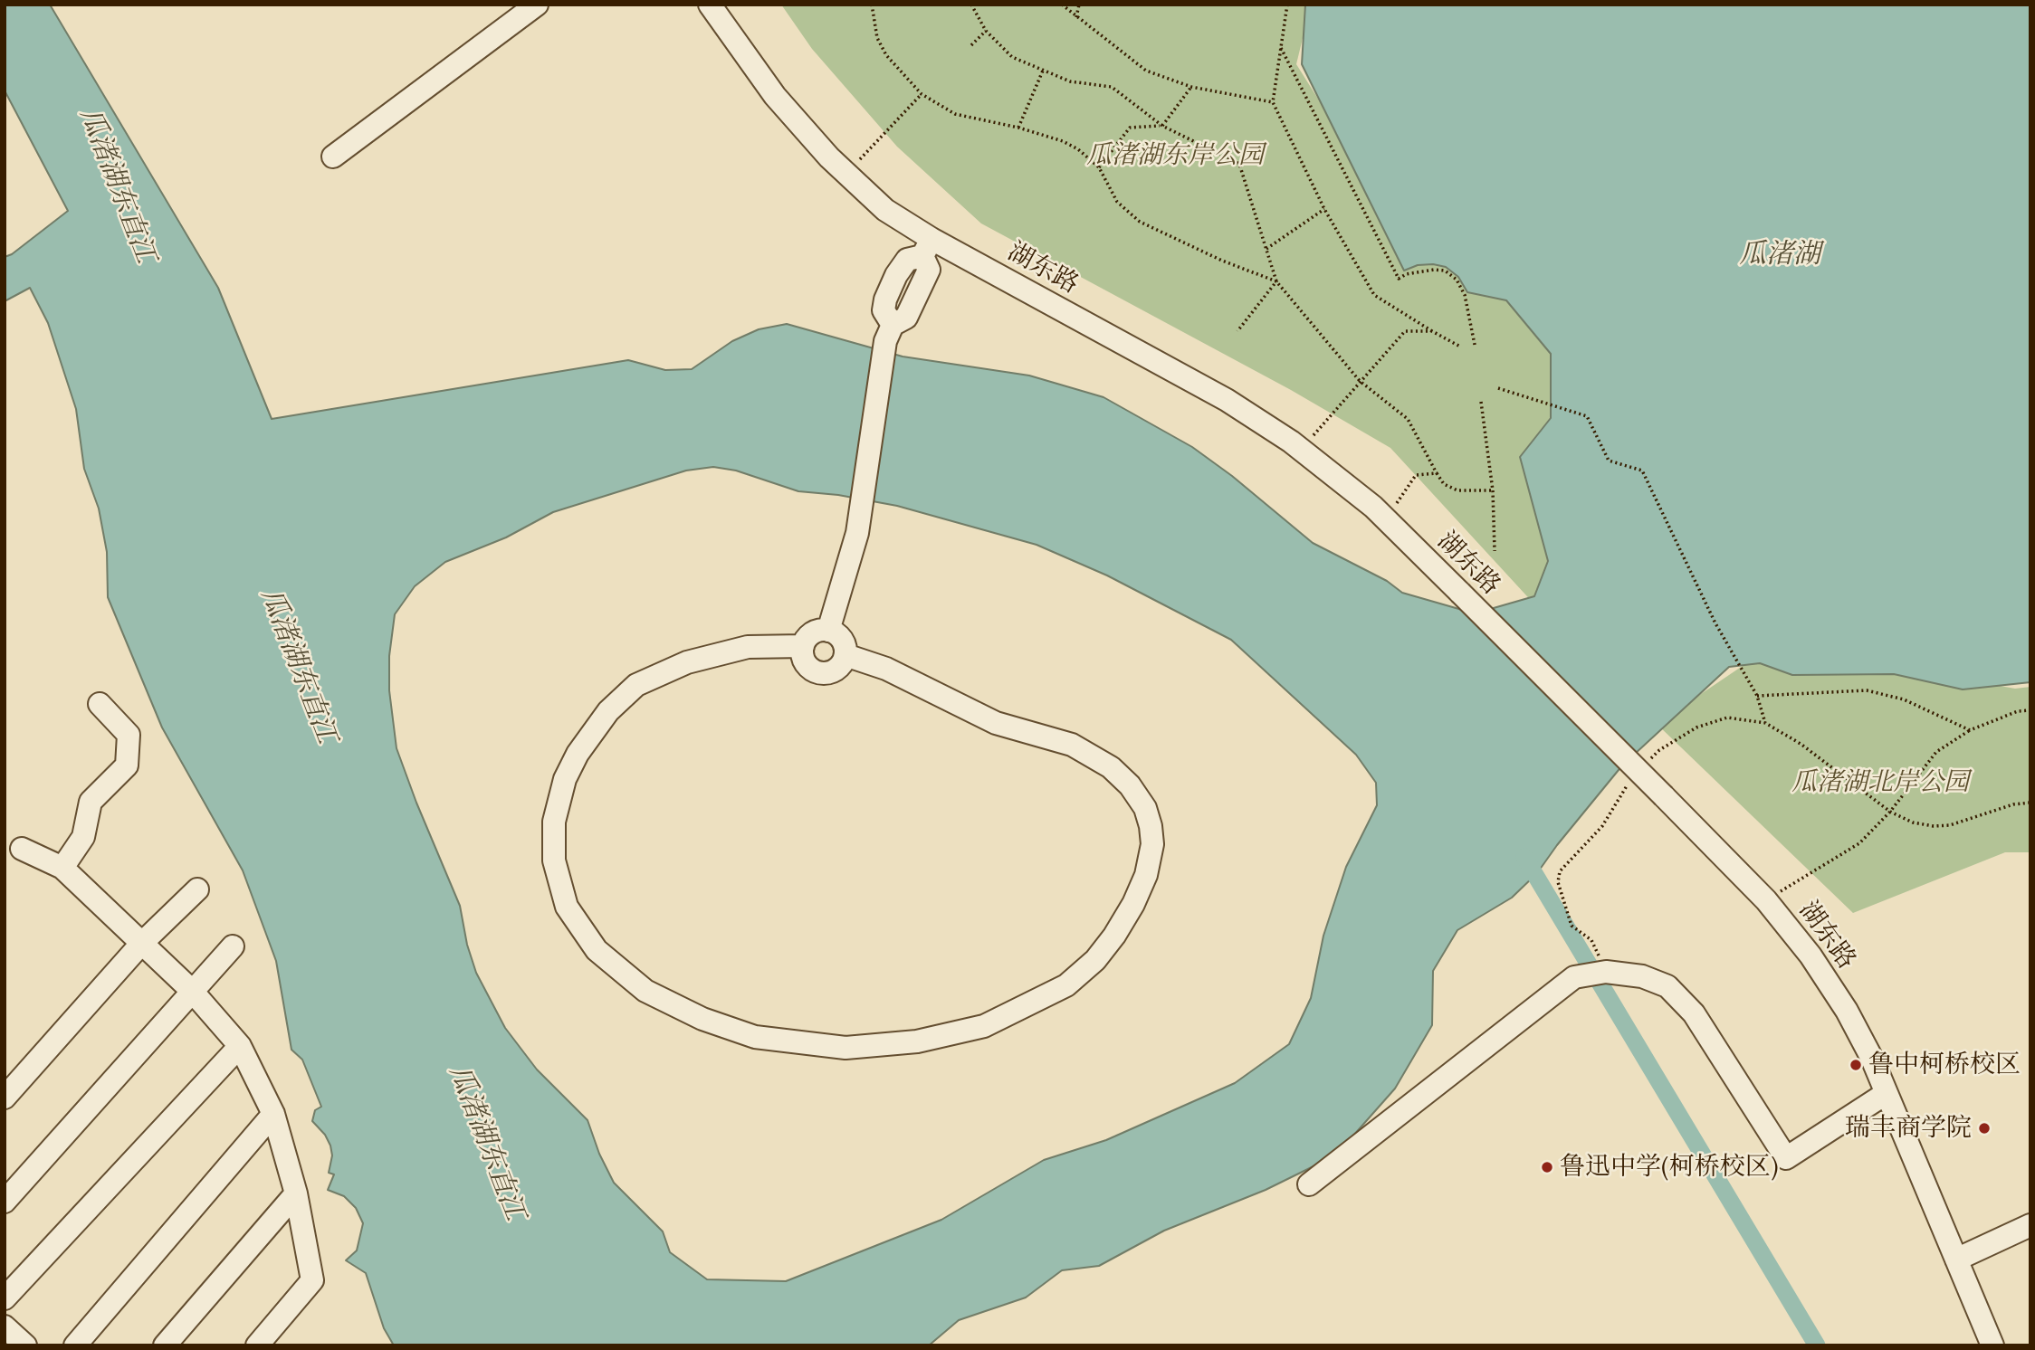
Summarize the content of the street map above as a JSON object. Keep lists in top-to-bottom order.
{
  "streets": {
    "street": ["湖东路"]
  },
  "water": ["瓜渚湖东直江", "瓜渚湖"],
  "parks": ["瓜渚湖东岸公园", "瓜渚湖北岸公园"],
  "places": ["鲁中柯桥校区", "瑞丰商学院", "鲁迅中学(柯桥校区)"]
}
